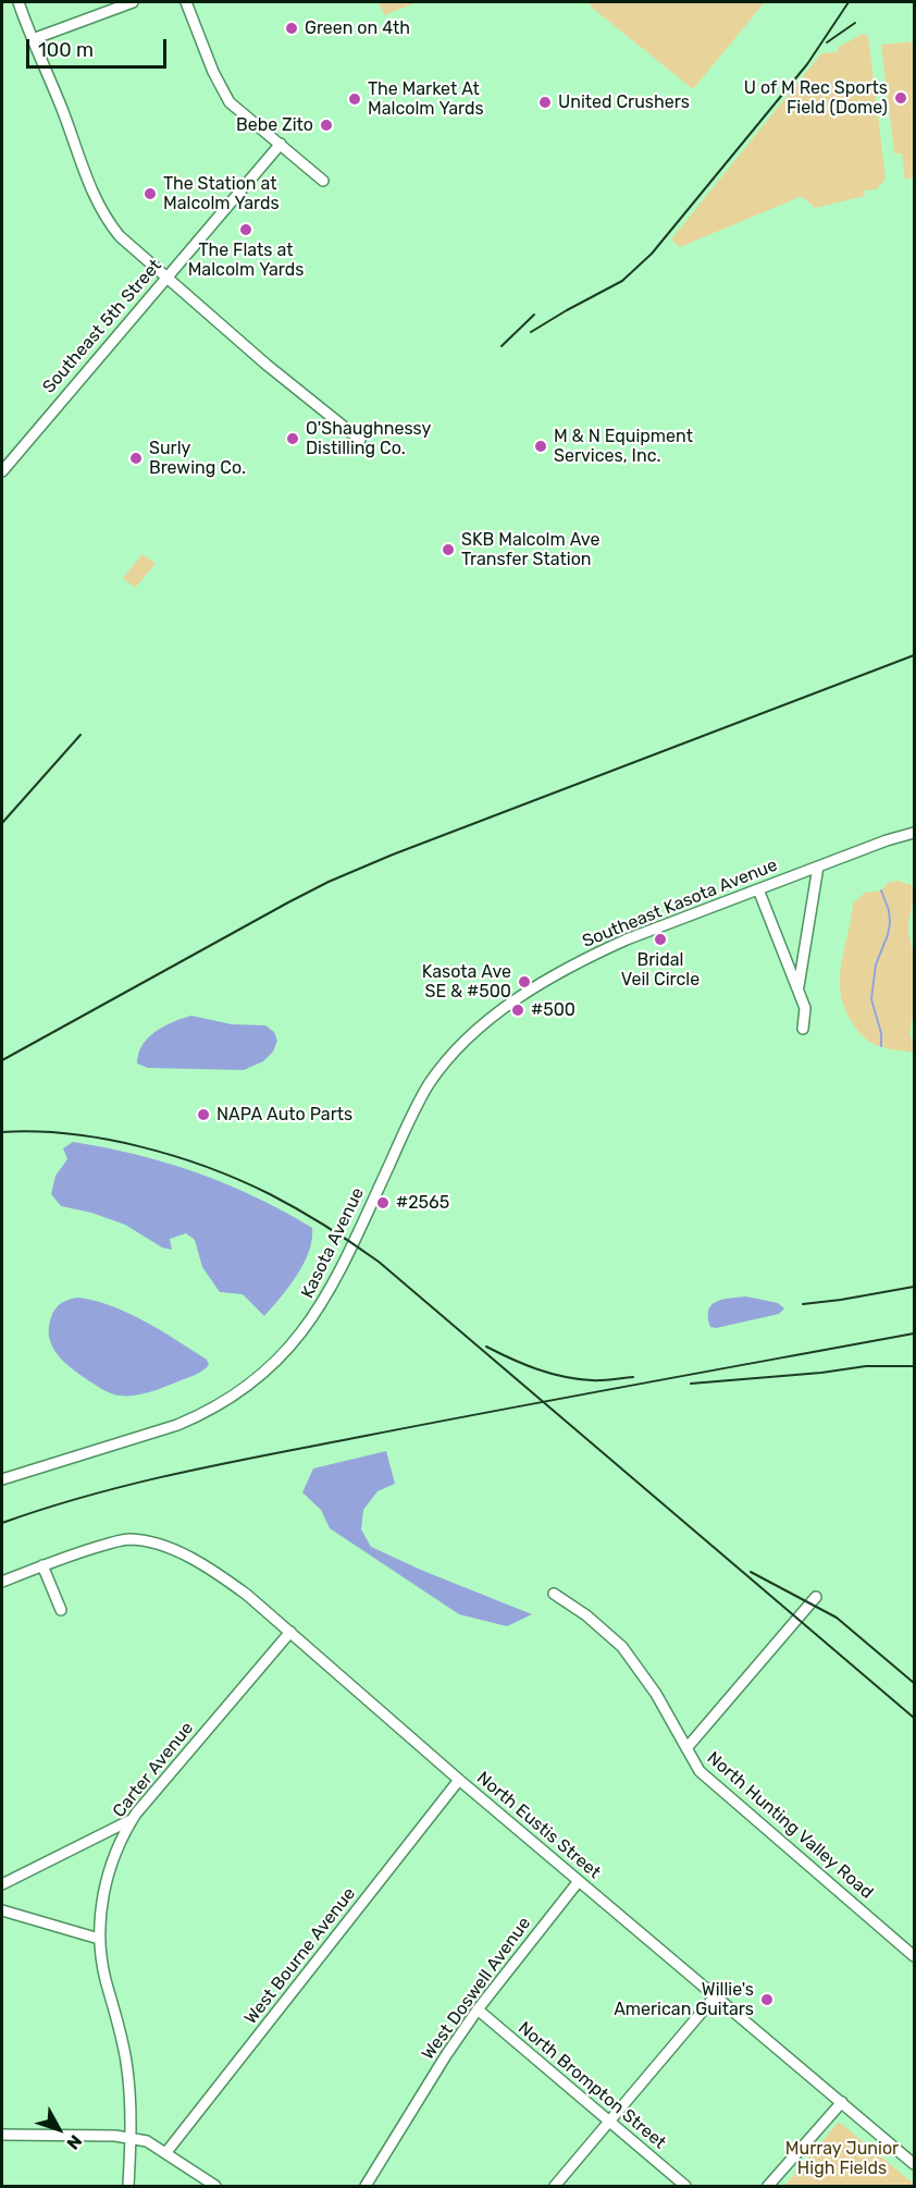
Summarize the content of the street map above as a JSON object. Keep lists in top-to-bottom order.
{
  "streets": {
    "street": [
      "Southeast 5th Street",
      "Southeast Kasota Avenue",
      "Kasota Avenue",
      "Carter Avenue",
      "North Eustis Street",
      "North Hunting Valley Road",
      "West Bourne Avenue",
      "West Doswell Avenue",
      "North Brompton Street"
    ]
  },
  "crossings": [
    ["Southeast Kasota Avenue", "Kasota Avenue"],
    ["Carter Avenue", "North Eustis Street"],
    ["North Eustis Street", "West Bourne Avenue"],
    ["North Eustis Street", "West Doswell Avenue"],
    ["West Doswell Avenue", "North Brompton Street"]
  ],
  "parks": ["Murray Junior High Fields"],
  "places": [
    "Green on 4th",
    "U of M Rec Sports Field (Dome)",
    "The Market At Malcolm Yards",
    "United Crushers",
    "Bebe Zito",
    "The Station at Malcolm Yards",
    "The Flats at Malcolm Yards",
    "O'Shaughnessy Distilling Co.",
    "M & N Equipment Services, Inc.",
    "Surly Brewing Co.",
    "SKB Malcolm Ave Transfer Station",
    "Bridal Veil Circle",
    "Kasota Ave SE & #500",
    "#500",
    "NAPA Auto Parts",
    "#2565",
    "Willie's American Guitars"
  ],
  "scale_bar": "100 m",
  "north": "bottom right"
}
